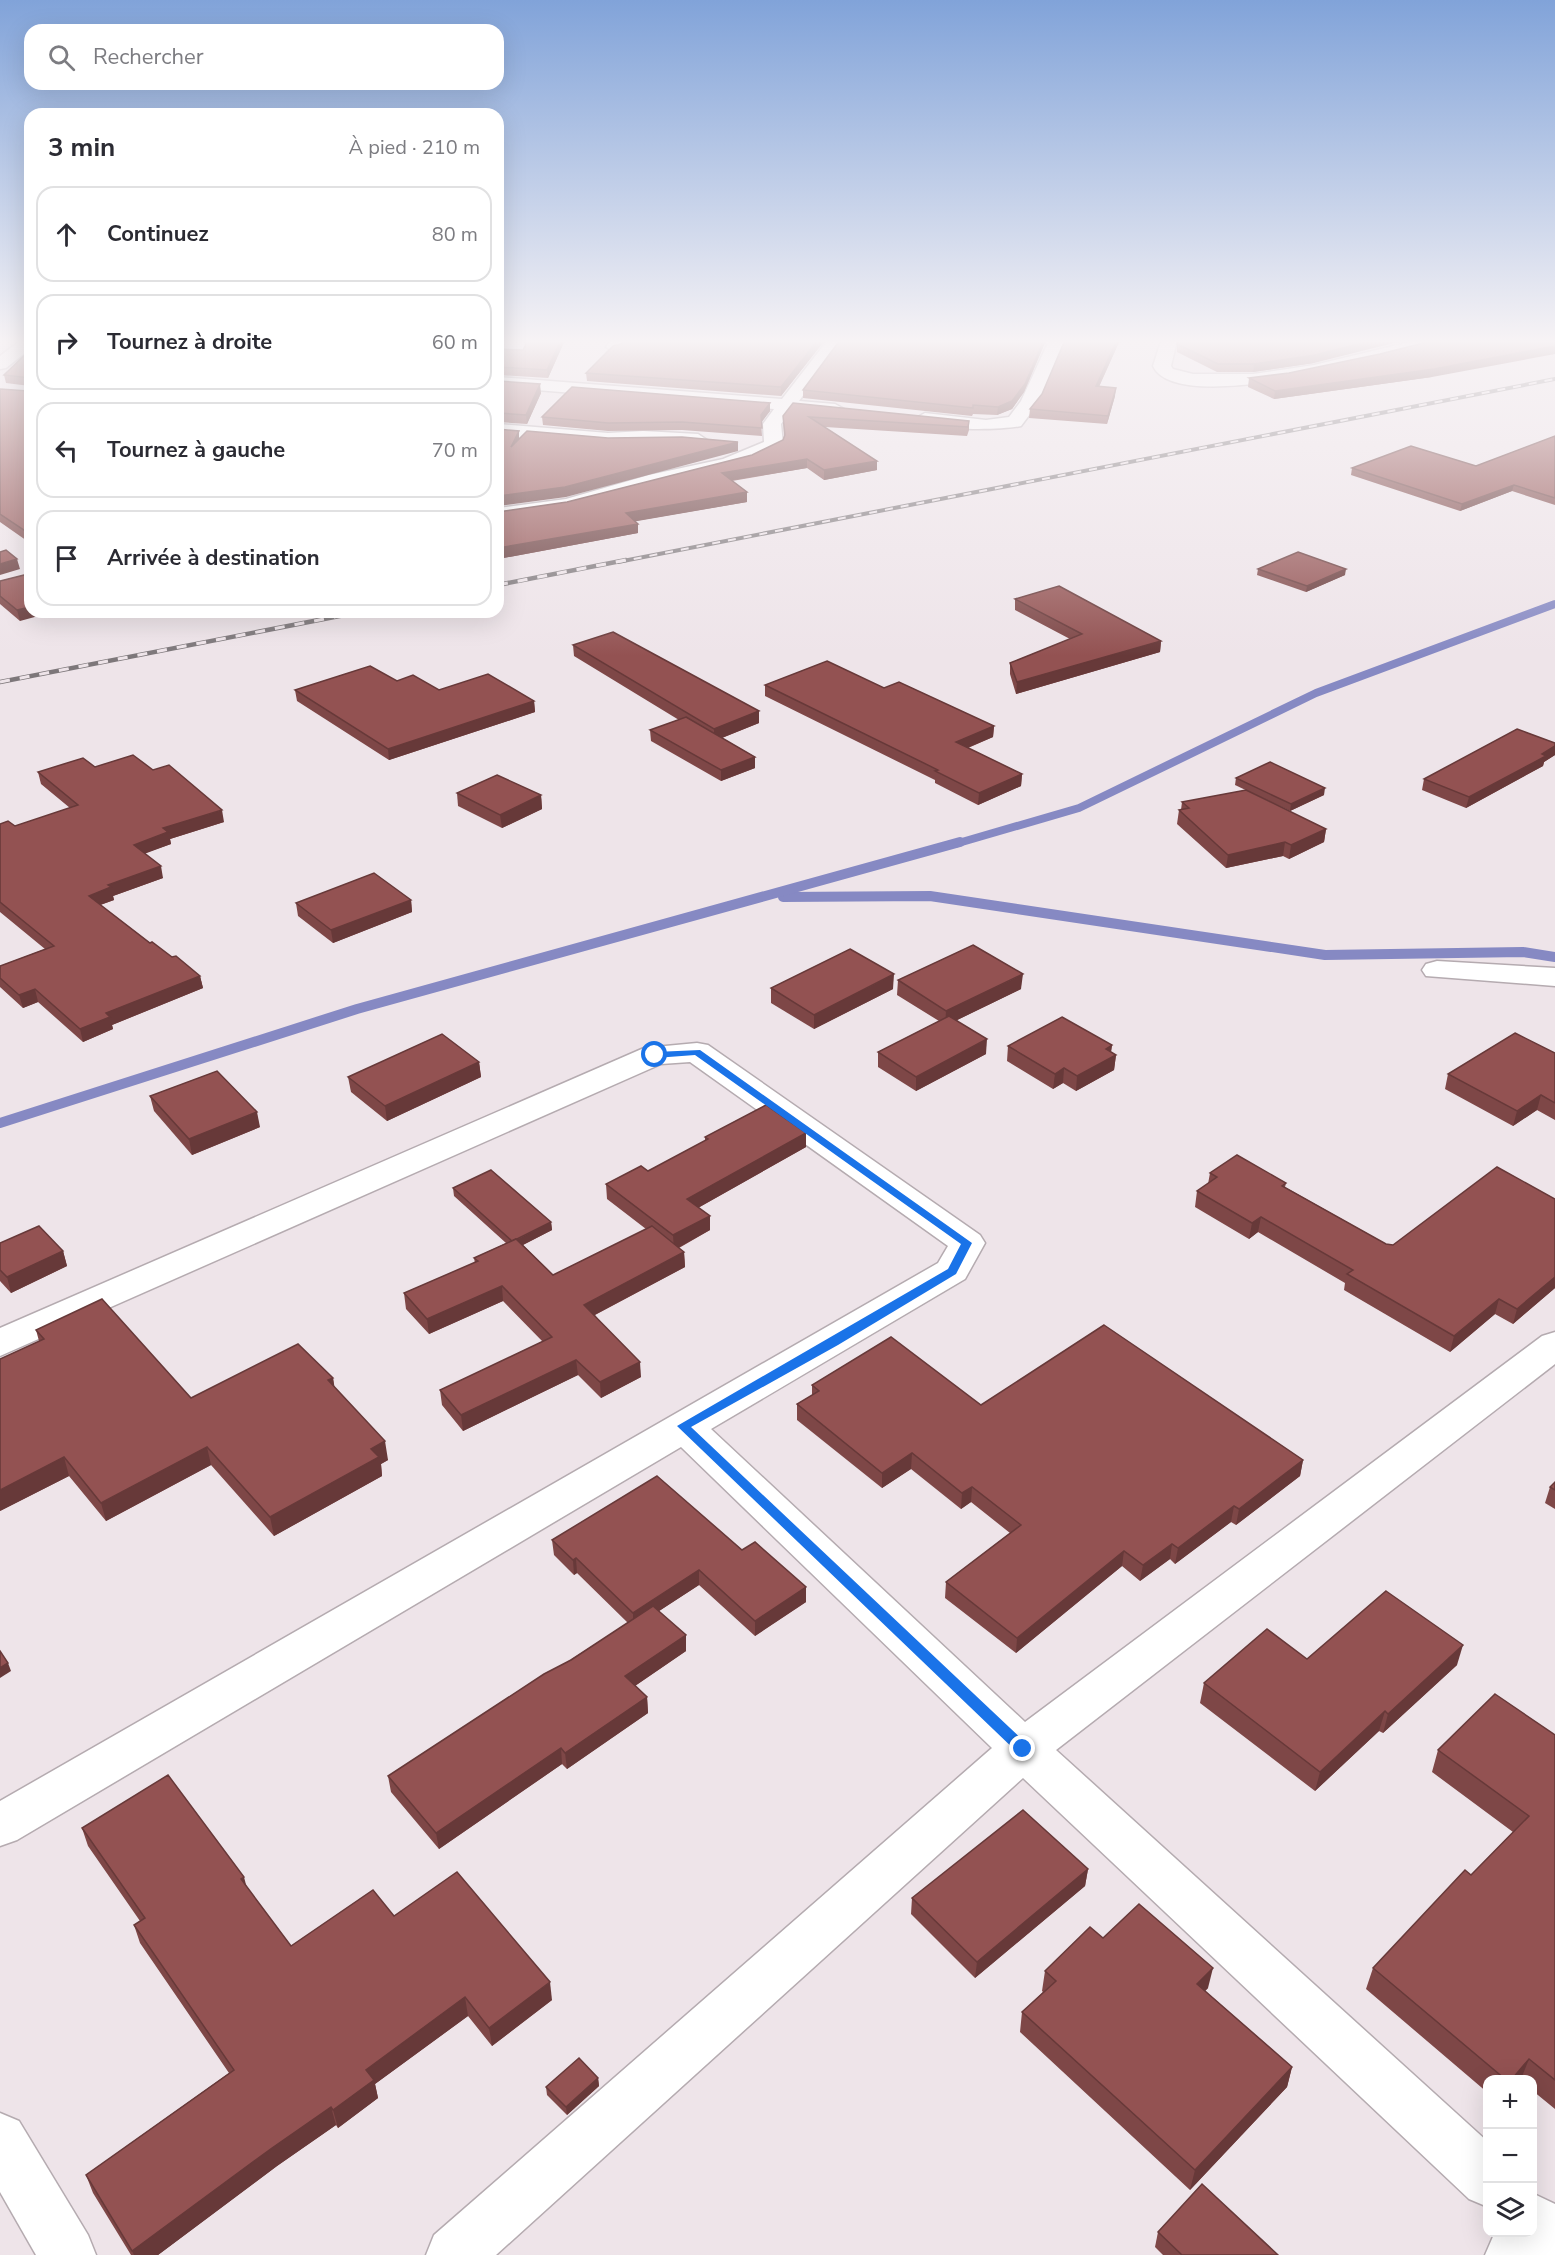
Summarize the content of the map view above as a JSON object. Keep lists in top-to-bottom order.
{
  "page": {
    "search": "Rechercher",
    "heading": ["3 min", "À pied · 210 m"],
    "list": [
      ["Continuez", "80 m"],
      ["Tournez à droite", "60 m"],
      ["Tournez à gauche", "70 m"],
      "Arrivée à destination"
    ],
    "map_buttons": ["+", "−"]
  }
}
